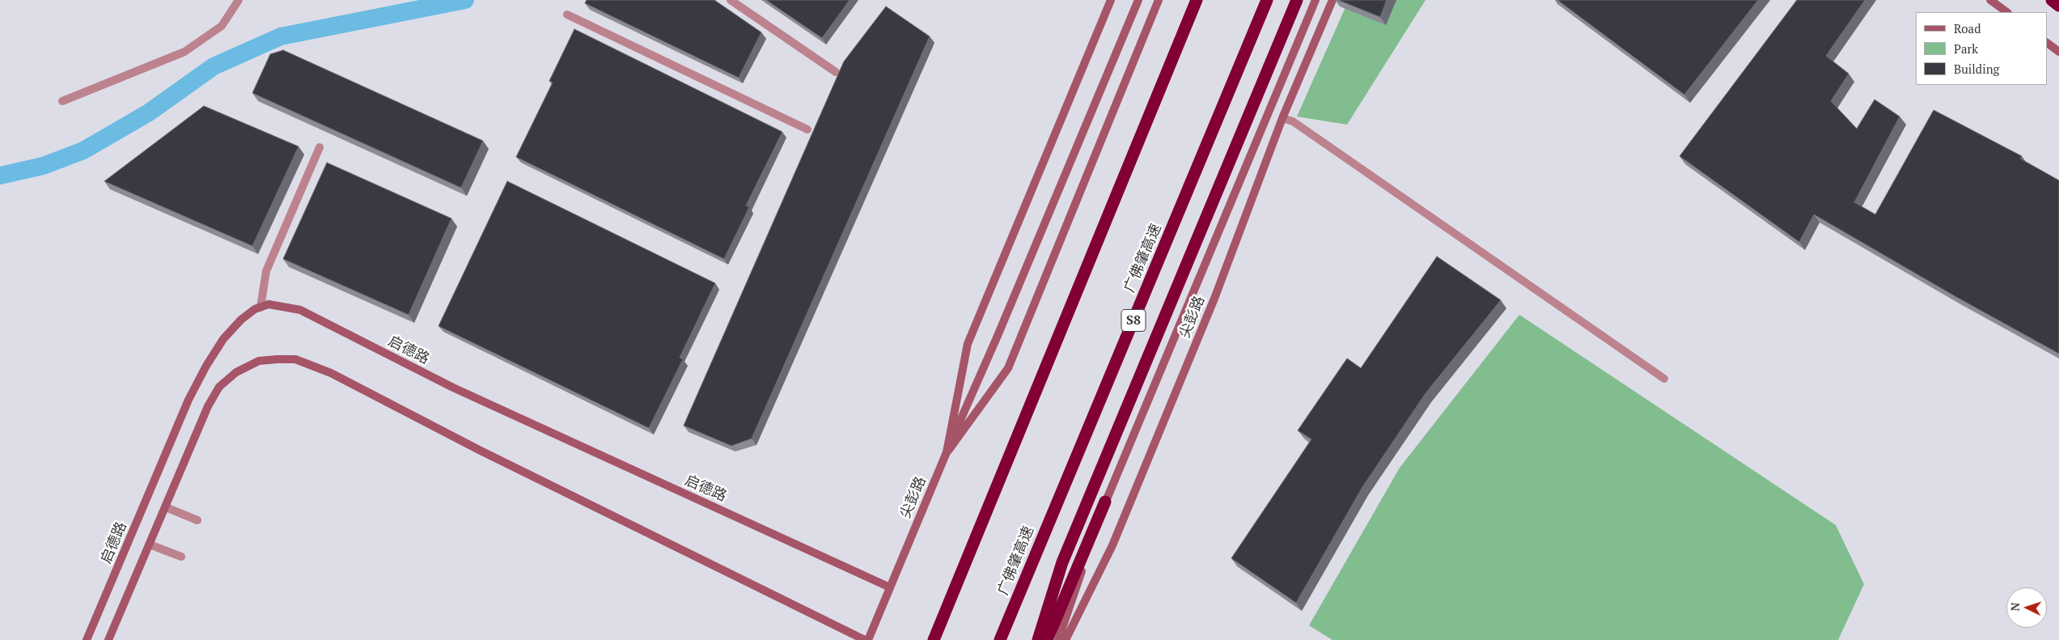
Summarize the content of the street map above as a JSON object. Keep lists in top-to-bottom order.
{
  "streets": {
    "highway": ["广佛肇高速", "S8"],
    "street": ["尖彭路", "启德路"]
  },
  "crossings": [
    ["尖彭路", "启德路"]
  ],
  "legend": ["Road", "Park", "Building"],
  "north": "left"
}
